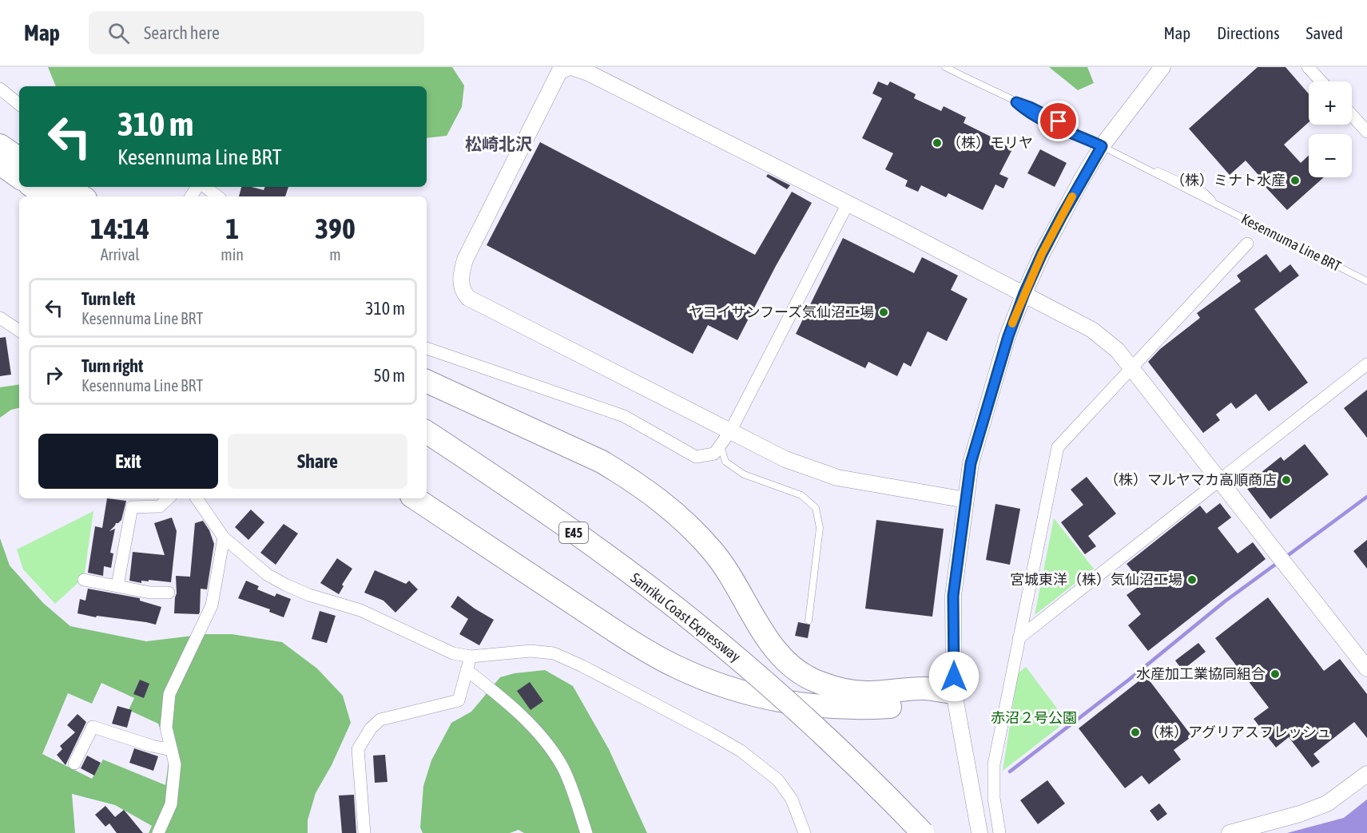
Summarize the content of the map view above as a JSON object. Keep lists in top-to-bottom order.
{
  "streets": {
    "highway": ["E45", "Sanriku Coast Expressway"],
    "lane": ["Kesennuma Line BRT"]
  },
  "districts": ["松崎北沢"],
  "parks": ["赤沼２号公園"],
  "places": [
    "（株）モリヤ",
    "（株）ミナト水産",
    "ヤヨイサンフーズ気仙沼工場",
    "（株）マルヤマカ高順商店",
    "宮城東洋（株）気仙沼工場",
    "水産加工業協同組合",
    "（株）アグリアスフレッシュ"
  ],
  "page": {
    "header": "Map",
    "search": "Search here",
    "nav": ["Map", "Directions", "Saved"],
    "map_buttons": ["+", "−"],
    "turn": ["310 m", "Kesennuma Line BRT"],
    "eta": [
      "14:14",
      "Arrival",
      "1",
      "min",
      "390",
      "m"
    ],
    "list": [
      {
        "name": "Turn left",
        "note": "Kesennuma Line BRT",
        "value": "310 m"
      },
      {
        "name": "Turn right",
        "note": "Kesennuma Line BRT",
        "value": "50 m"
      }
    ],
    "buttons": ["Exit", "Share"]
  }
}
